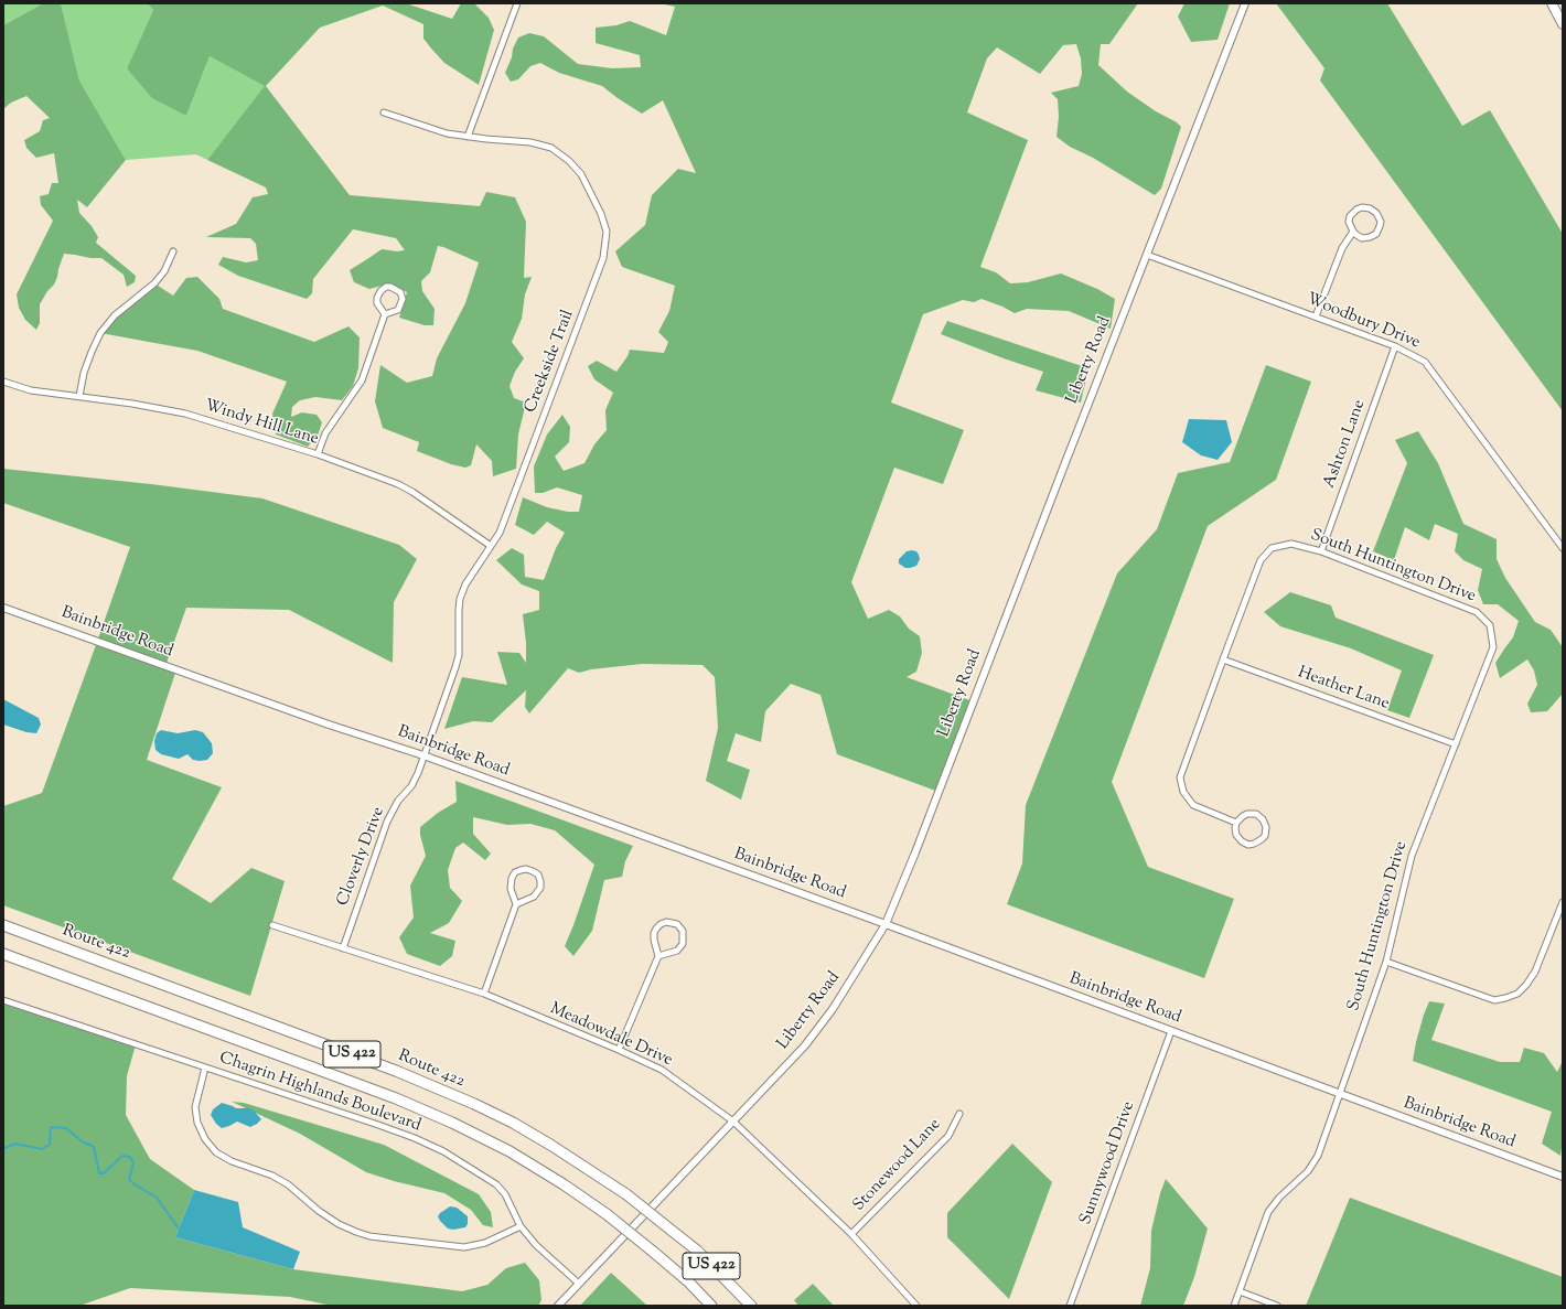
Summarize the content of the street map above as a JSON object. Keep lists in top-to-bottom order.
{
  "streets": {
    "highway": ["Route 422", "US 422"],
    "street": [
      "Woodbury Drive",
      "Liberty Road",
      "Creekside Trail",
      "Windy Hill Lane",
      "Ashton Lane",
      "South Huntington Drive",
      "Bainbridge Road",
      "Heather Lane",
      "Cloverly Drive",
      "Meadowdale Drive",
      "Chagrin Highlands Boulevard",
      "Sunnywood Drive",
      "Stonewood Lane"
    ]
  },
  "crossings": [
    ["Woodbury Drive", "Liberty Road"],
    ["Woodbury Drive", "Ashton Lane"],
    ["Liberty Road", "Bainbridge Road"],
    ["Liberty Road", "Meadowdale Drive"],
    ["Liberty Road", "Chagrin Highlands Boulevard"],
    ["Creekside Trail", "Windy Hill Lane"],
    ["Creekside Trail", "Bainbridge Road"],
    ["Creekside Trail", "Cloverly Drive"],
    ["Ashton Lane", "South Huntington Drive"],
    ["South Huntington Drive", "Bainbridge Road"],
    ["South Huntington Drive", "Heather Lane"],
    ["Bainbridge Road", "Cloverly Drive"],
    ["Bainbridge Road", "Sunnywood Drive"],
    ["Cloverly Drive", "Meadowdale Drive"],
    ["Meadowdale Drive", "Stonewood Lane"]
  ]
}
